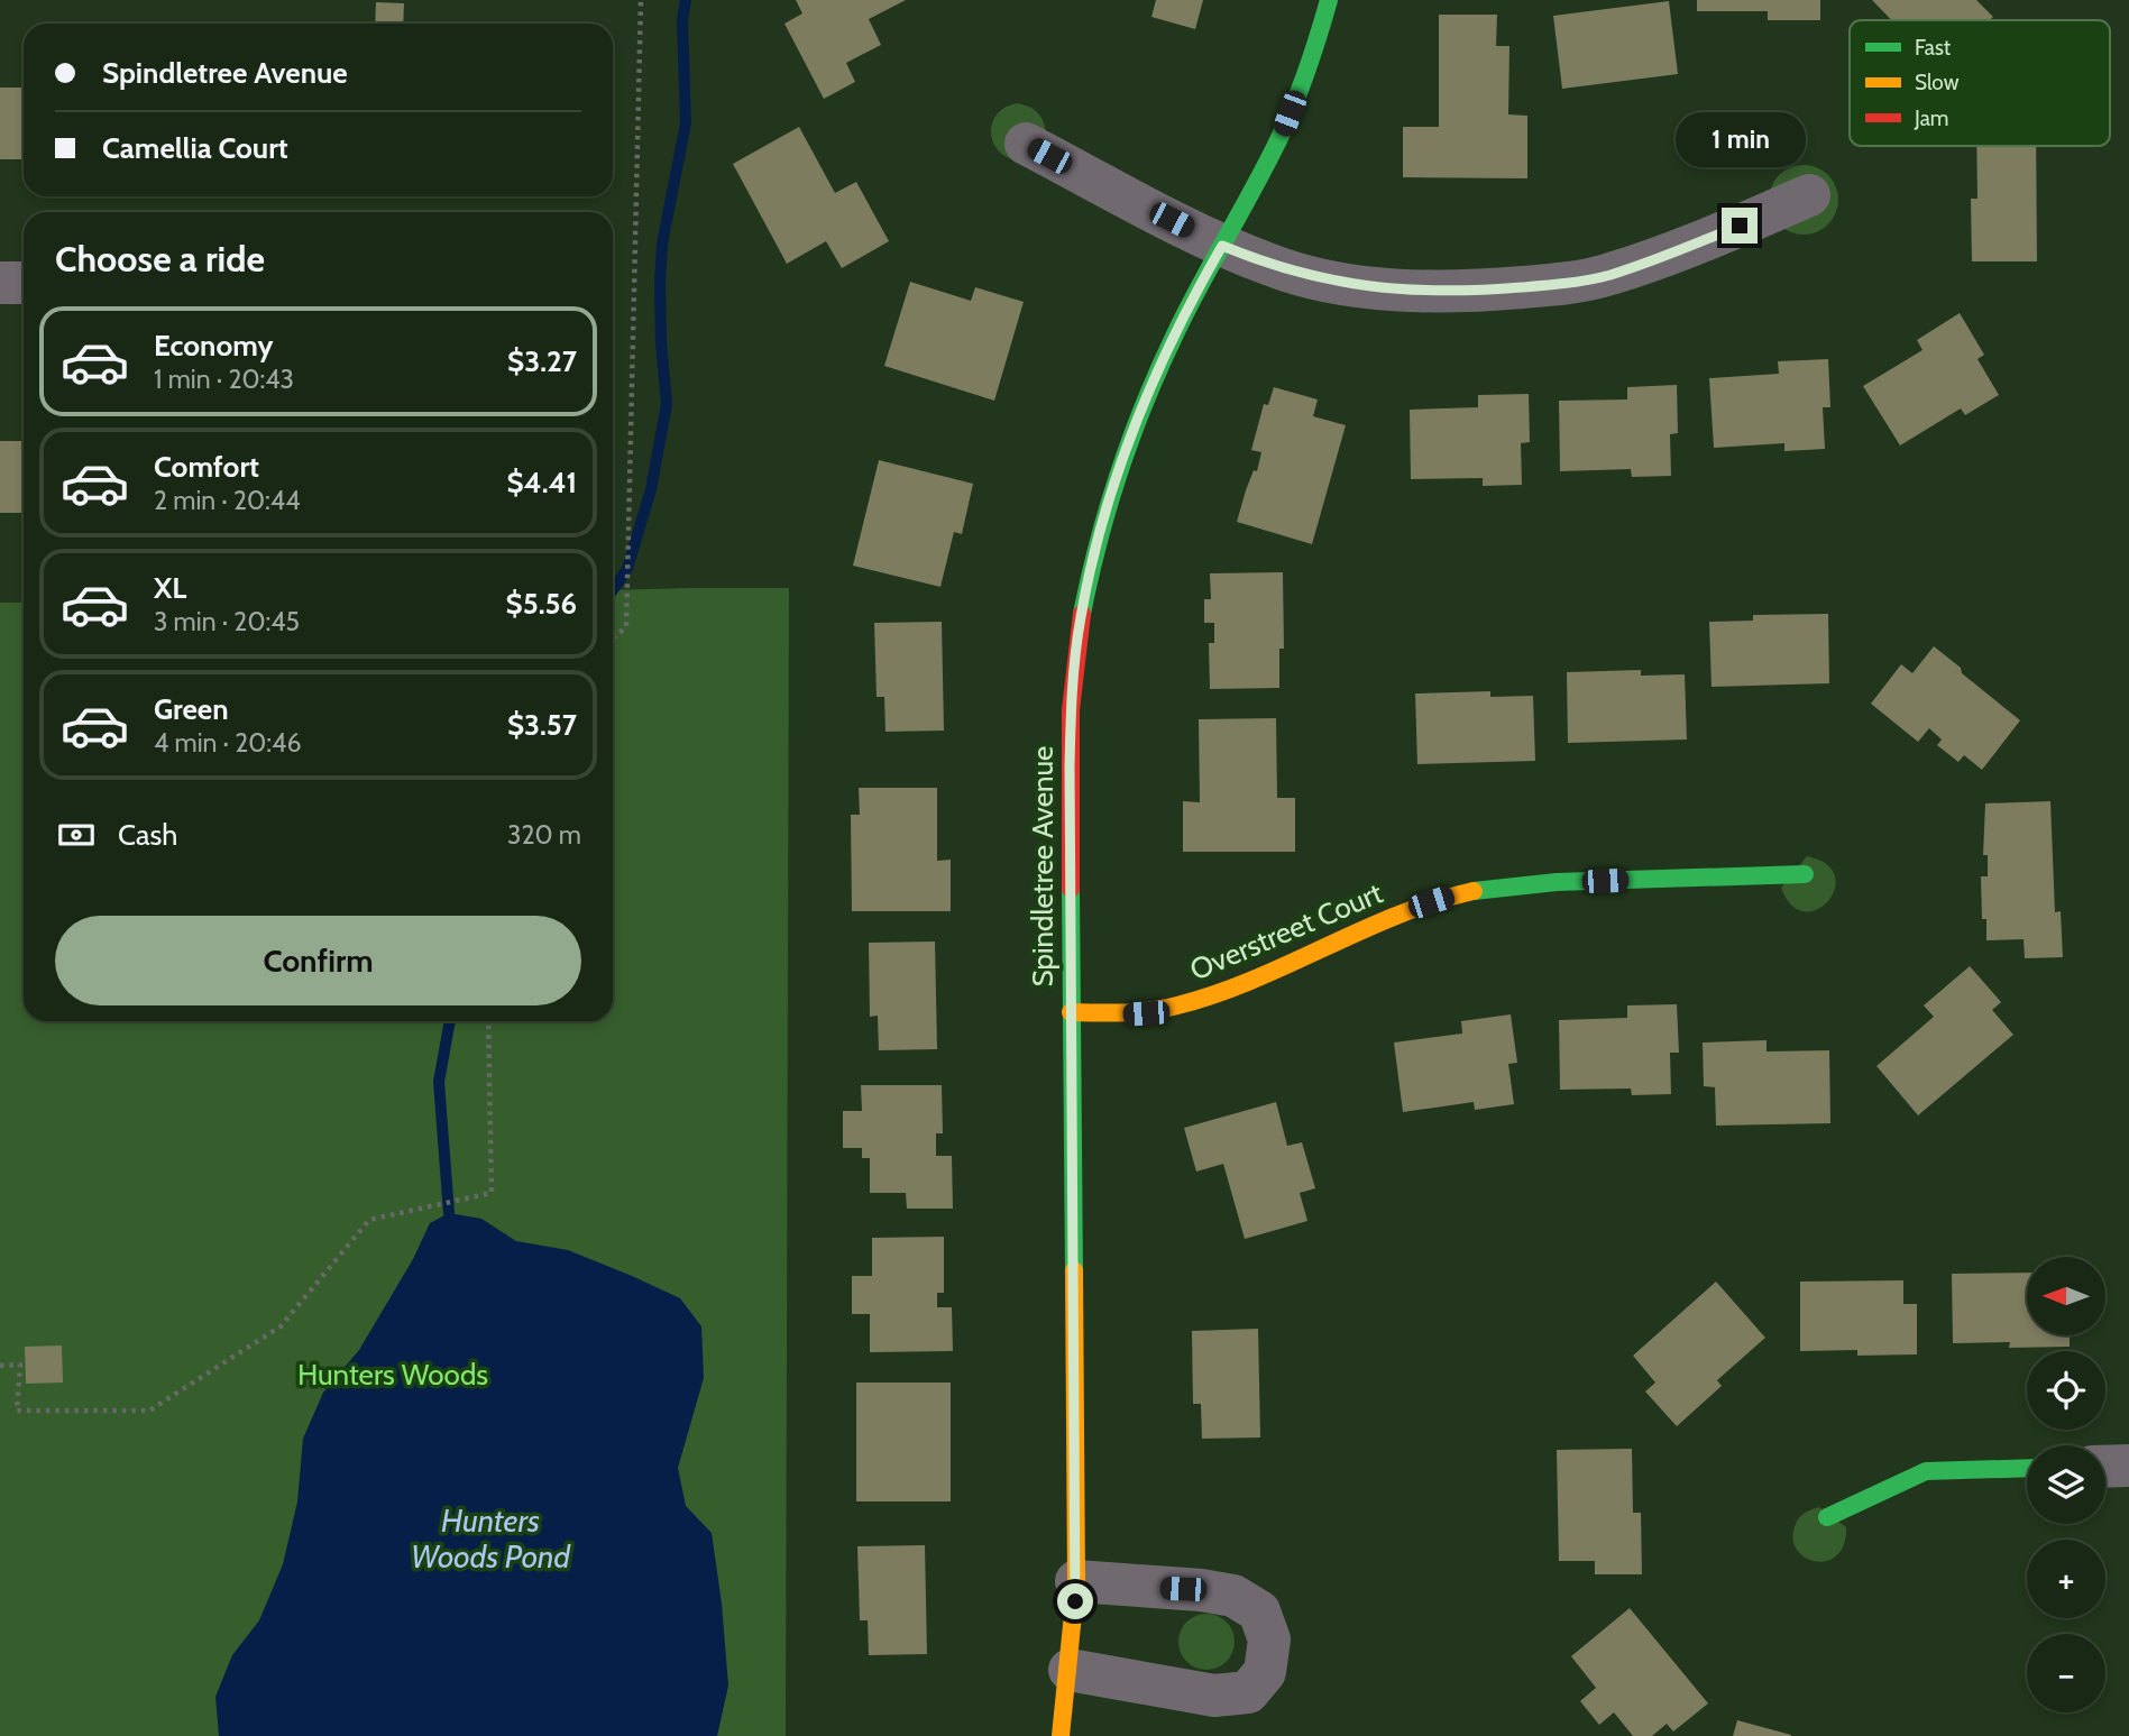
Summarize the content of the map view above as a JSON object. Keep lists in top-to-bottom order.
{
  "streets": {
    "street": ["Spindletree Avenue", "Overstreet Court"]
  },
  "crossings": [
    ["Spindletree Avenue", "Overstreet Court"]
  ],
  "water": ["Hunters Woods Pond"],
  "parks": ["Hunters Woods"],
  "legend": ["Fast", "Slow", "Jam"],
  "north": "left",
  "page": {
    "banner": ["Spindletree Avenue", "Camellia Court"],
    "bubble": "1 min",
    "heading": "Choose a ride",
    "list": [
      {
        "name": "Economy",
        "note": "1 min · 20:43",
        "value": "$3.27"
      },
      {
        "name": "Comfort",
        "note": "2 min · 20:44",
        "value": "$4.41"
      },
      {
        "name": "XL",
        "note": "3 min · 20:45",
        "value": "$5.56"
      },
      {
        "name": "Green",
        "note": "4 min · 20:46",
        "value": "$3.57"
      }
    ],
    "pay": ["Cash", "320 m"],
    "buttons": "Confirm",
    "map_buttons": ["+", "−"]
  }
}
